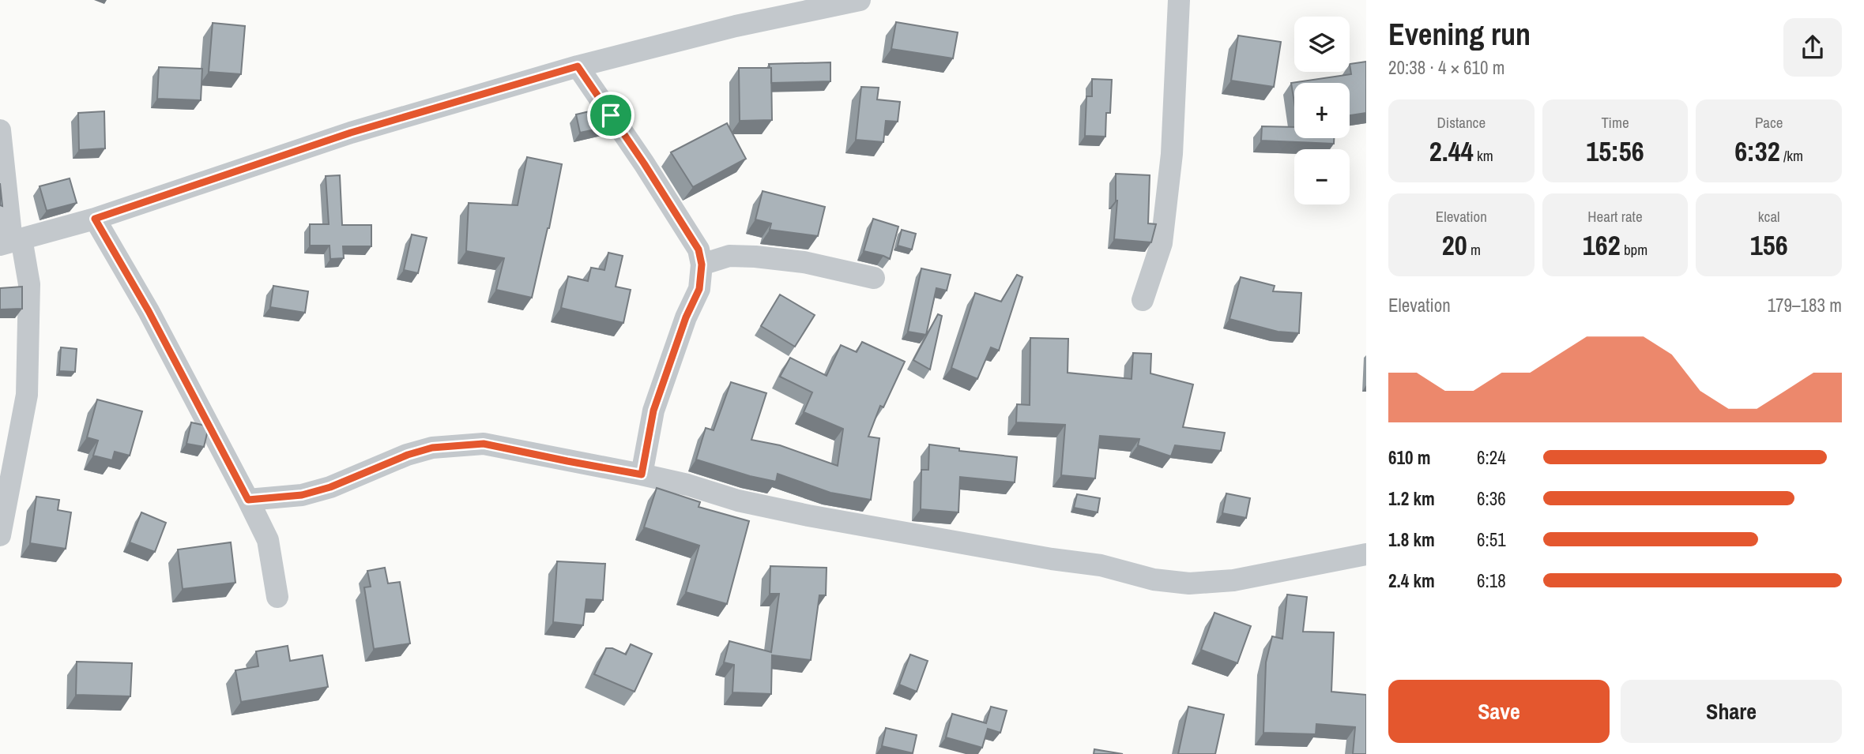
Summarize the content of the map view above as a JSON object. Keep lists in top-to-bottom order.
{
  "page": {
    "heading": ["Evening run", "20:38 · 4 × 610 m"],
    "map_buttons": ["+", "−"],
    "stats": [
      ["Distance", "2.44 km"],
      ["Time", "15:56"],
      ["Pace", "6:32 /km"],
      ["Elevation", "20 m"],
      ["Heart rate", "162 bpm"],
      ["kcal", "156"]
    ],
    "chart": ["Elevation", "179–183 m"],
    "list": [
      {
        "name": "610 m",
        "note": "6:24"
      },
      {
        "name": "1.2 km",
        "note": "6:36"
      },
      {
        "name": "1.8 km",
        "note": "6:51"
      },
      {
        "name": "2.4 km",
        "note": "6:18"
      }
    ],
    "buttons": ["Save", "Share"]
  }
}
